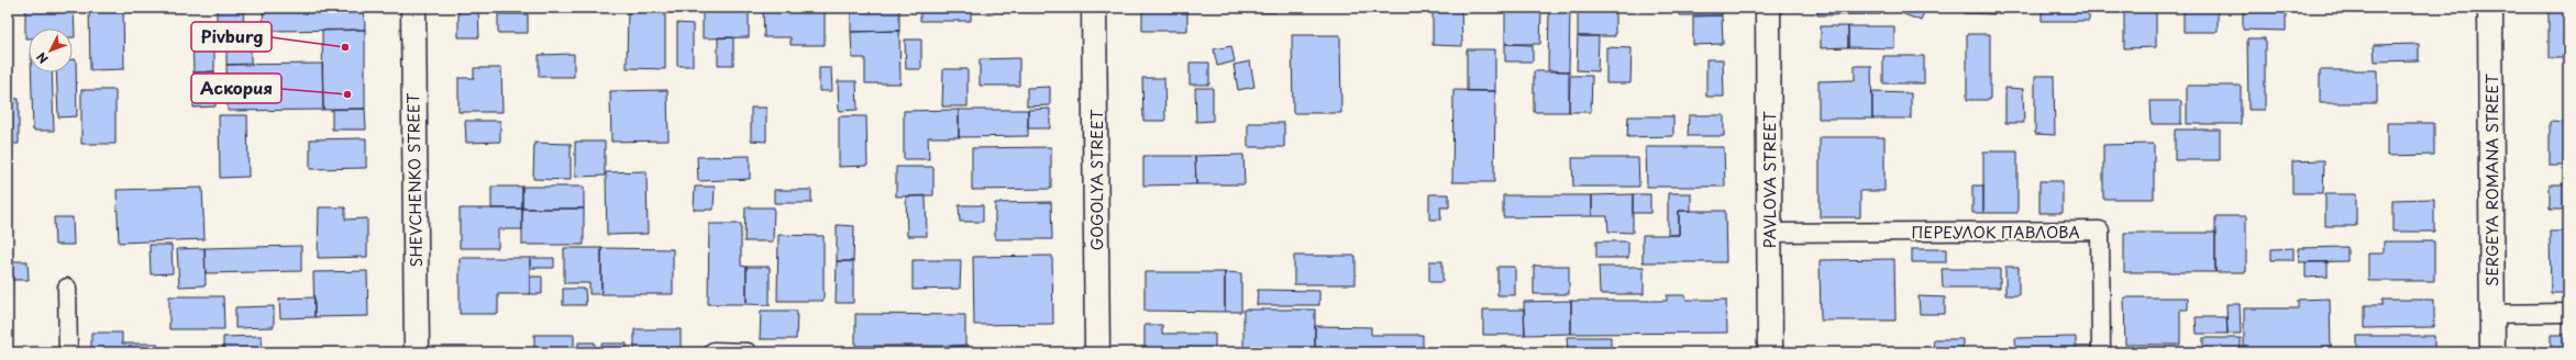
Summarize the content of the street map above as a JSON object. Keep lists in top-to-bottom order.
{
  "streets": {
    "street": [
      "SHEVCHENKO STREET",
      "GOGOLYA STREET",
      "PAVLOVA STREET",
      "SERGEYA ROMANA STREET"
    ],
    "lane": ["ПЕРЕУЛОК ПАВЛОВА"]
  },
  "crossings": [
    ["PAVLOVA STREET", "ПЕРЕУЛОК ПАВЛОВА"]
  ],
  "places": ["Pivburg", "Аскория"],
  "north": "bottom left"
}
